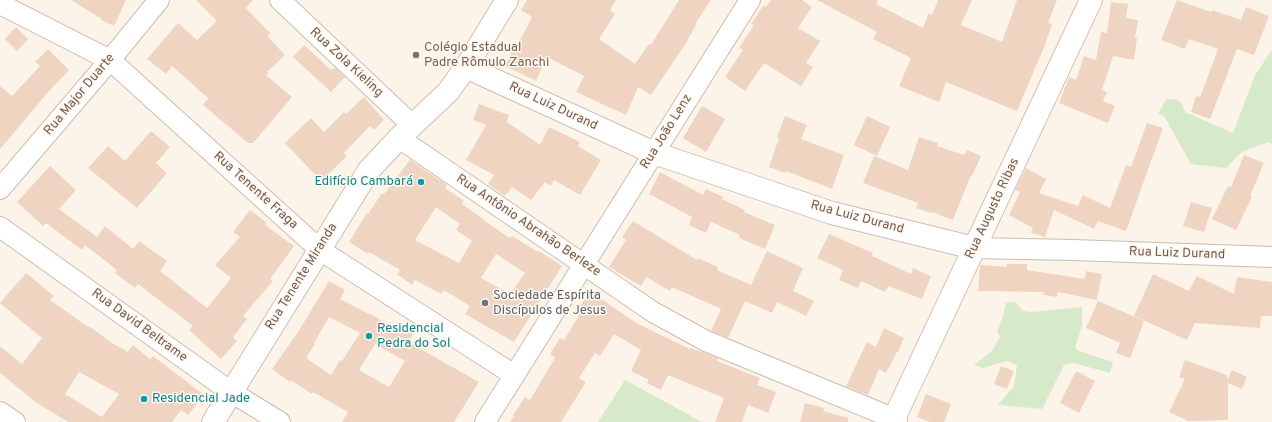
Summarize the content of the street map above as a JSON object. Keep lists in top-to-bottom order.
{
  "streets": {
    "street": [
      "Rua Zola Kieling",
      "Rua Major Duarte",
      "Rua Luiz Durand",
      "Rua João Lenz",
      "Rua Tenente Fraga",
      "Rua Augusto Ribas",
      "Rua Antônio Abrahão Berleze",
      "Rua Tenente Miranda",
      "Rua David Beltrame"
    ]
  },
  "crossings": [
    ["Rua Zola Kieling", "Rua Antônio Abrahão Berleze"],
    ["Rua Zola Kieling", "Rua Tenente Miranda"],
    ["Rua Major Duarte", "Rua Tenente Fraga"],
    ["Rua Luiz Durand", "Rua João Lenz"],
    ["Rua Luiz Durand", "Rua Augusto Ribas"],
    ["Rua Luiz Durand", "Rua Tenente Miranda"],
    ["Rua João Lenz", "Rua Tenente Fraga"],
    ["Rua João Lenz", "Rua Antônio Abrahão Berleze"],
    ["Rua Tenente Fraga", "Rua Tenente Miranda"],
    ["Rua Augusto Ribas", "Rua Antônio Abrahão Berleze"],
    ["Rua Antônio Abrahão Berleze", "Rua Tenente Miranda"],
    ["Rua Tenente Miranda", "Rua David Beltrame"]
  ],
  "places": [
    "Colégio Estadual Padre Rômulo Zanchi",
    "Edifício Cambará",
    "Sociedade Espírita Discípulos de Jesus",
    "Residencial Pedra do Sol",
    "Residencial Jade"
  ]
}
